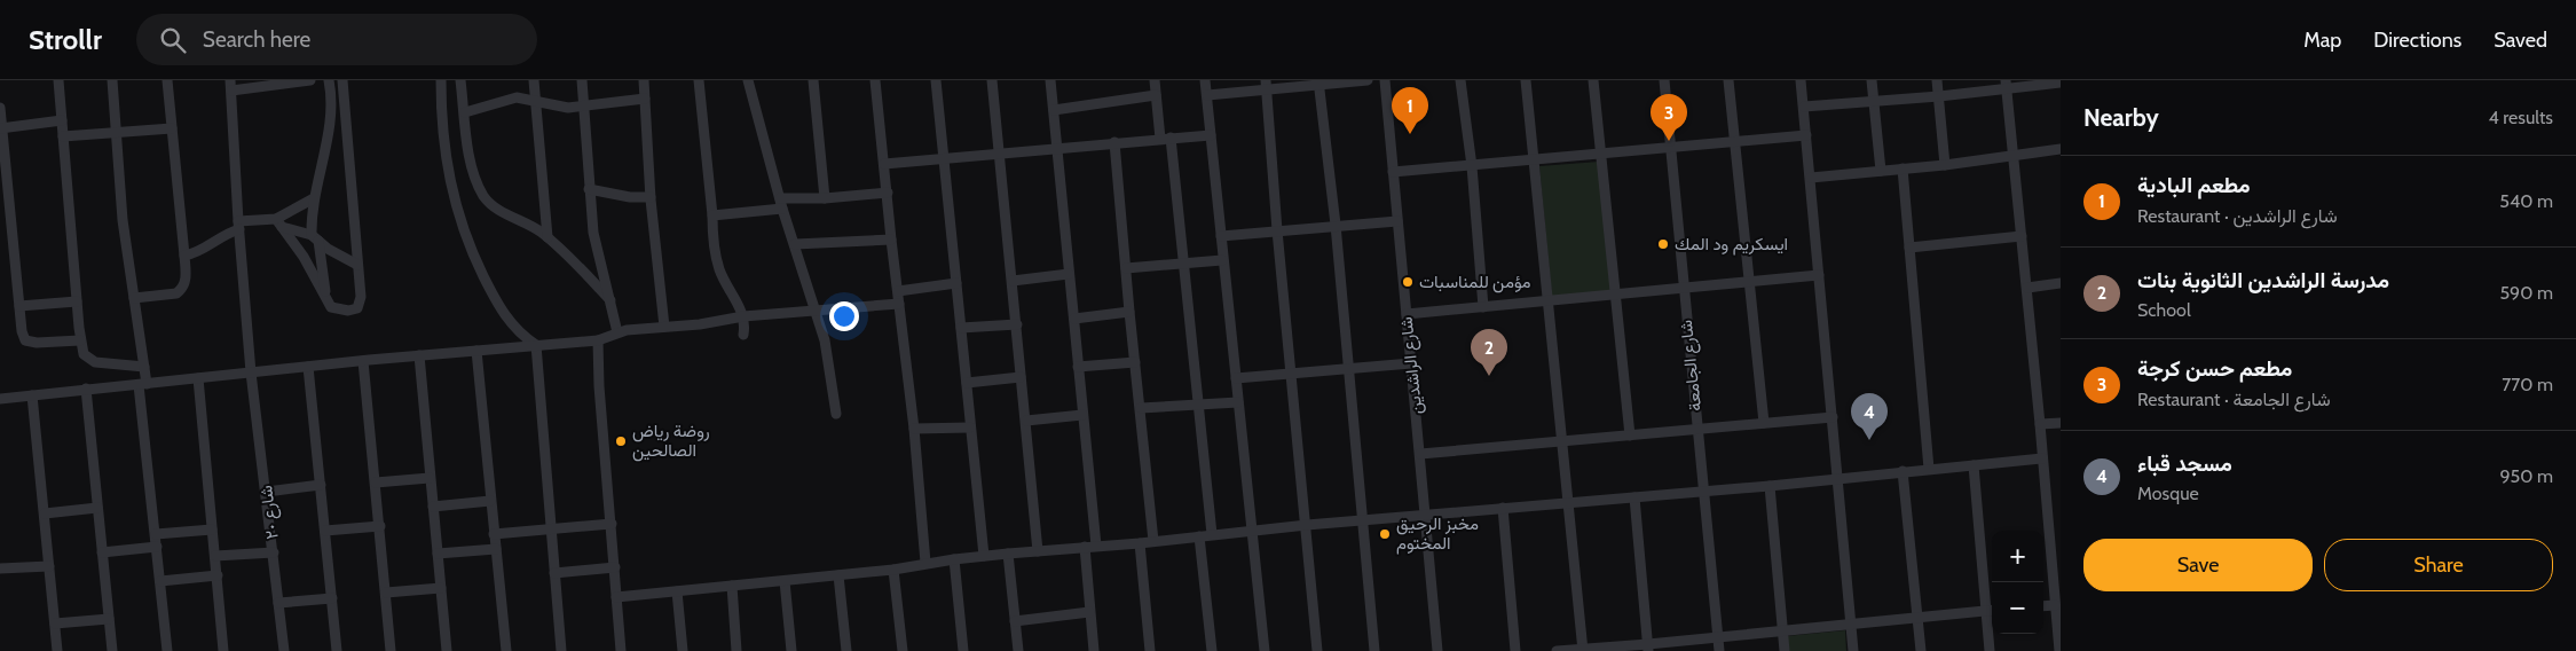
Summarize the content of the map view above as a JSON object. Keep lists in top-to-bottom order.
{
  "streets": {
    "street": ["شارع الراشدين", "شارع الجامعة", "شارع ٢٠"]
  },
  "places": [
    "ايسكريم ود المك",
    "مؤمن للمناسبات",
    "روضة رياض الصالحين",
    "مخبز الرحيق المختوم"
  ],
  "page": {
    "header": "Strollr",
    "search": "Search here",
    "nav": ["Map", "Directions", "Saved"],
    "heading": ["Nearby", "4 results"],
    "pins": [
      "1",
      "3",
      "2",
      "4"
    ],
    "list": [
      {
        "mark": "1",
        "name": "مطعم البادية",
        "note": "Restaurant · شارع الراشدين",
        "value": "540 m"
      },
      {
        "mark": "2",
        "name": "مدرسة الراشدين الثانوية بنات",
        "note": "School",
        "value": "590 m"
      },
      {
        "mark": "3",
        "name": "مطعم حسن كرجة",
        "note": "Restaurant · شارع الجامعة",
        "value": "770 m"
      },
      {
        "mark": "4",
        "name": "مسجد قباء",
        "note": "Mosque",
        "value": "950 m"
      }
    ],
    "buttons": ["Save", "Share"],
    "map_buttons": ["+", "−"]
  }
}
